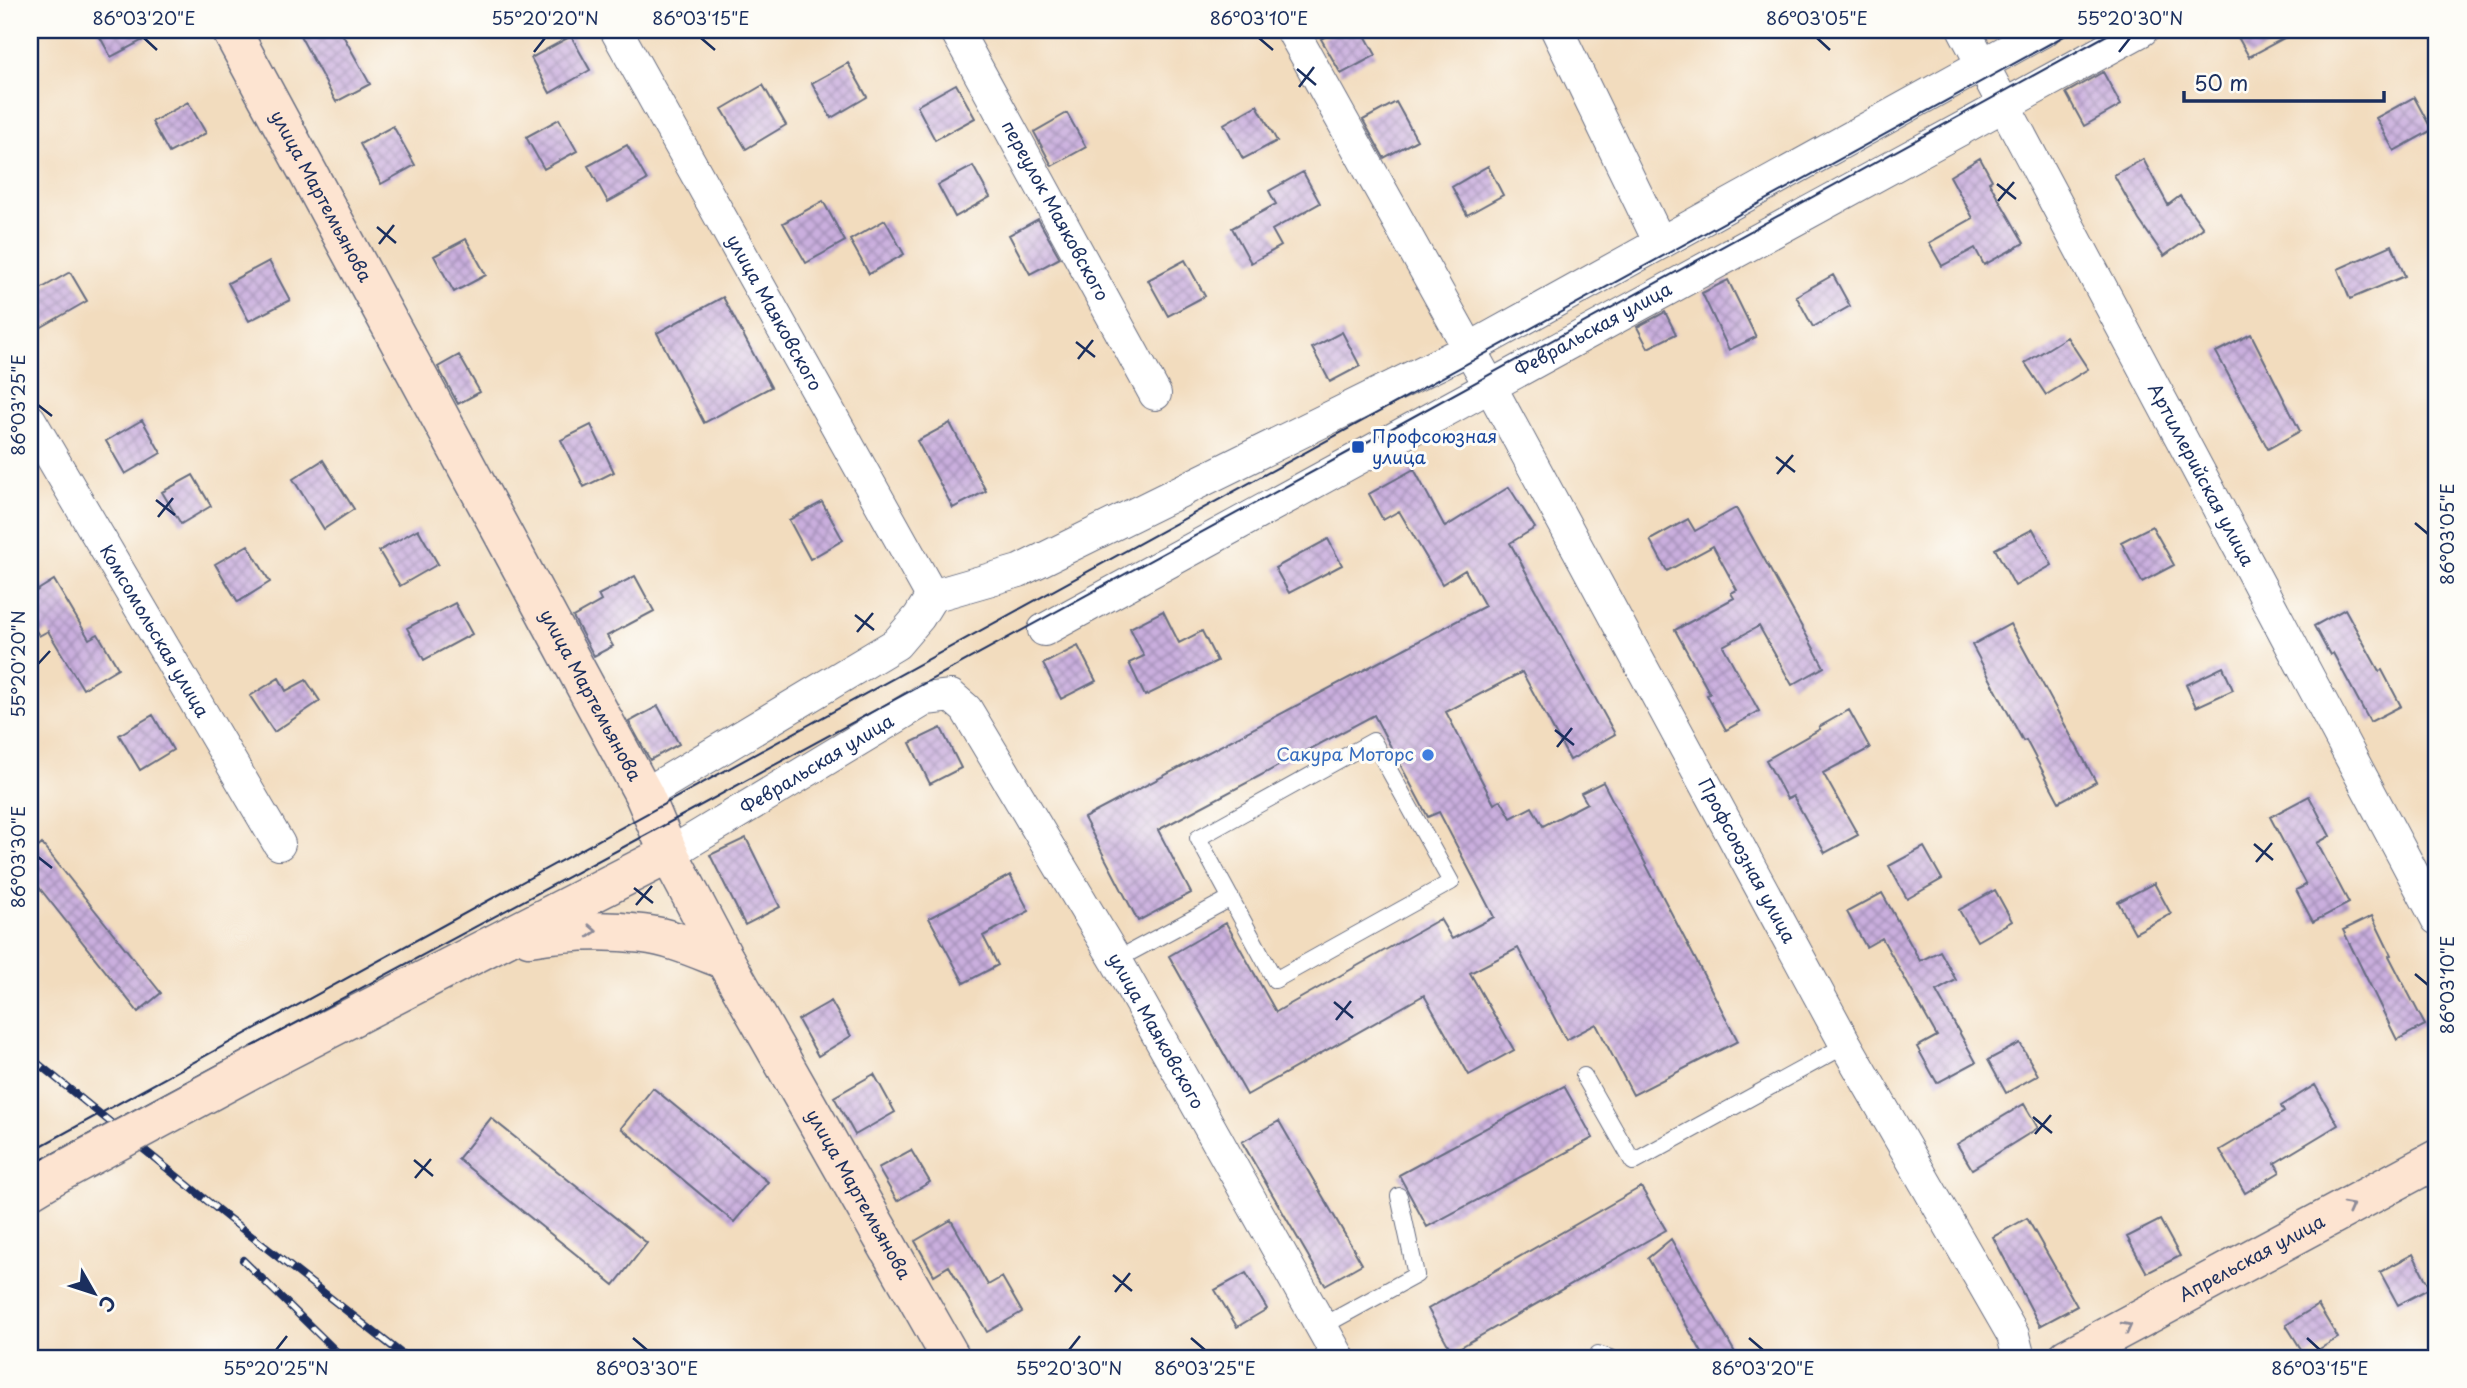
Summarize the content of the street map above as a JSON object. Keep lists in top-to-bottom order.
{
  "streets": {
    "main road": ["улица Мартемьянова", "Апрельская улица"],
    "street": [
      "переулок Маяковского",
      "улица Маяковского",
      "Февральская улица",
      "Артиллерийская улица",
      "Комсомольская улица",
      "Профсоюзная улица"
    ]
  },
  "crossings": [
    ["улица Мартемьянова", "Февральская улица"],
    ["улица Маяковского", "Февральская улица"],
    ["Февральская улица", "Артиллерийская улица"],
    ["Февральская улица", "Профсоюзная улица"]
  ],
  "one_way": ["Апрельская улица"],
  "places": {
    "transit": ["Профсоюзная улица"],
    "other": ["Сакура Моторс"]
  },
  "scale_bar": "50 m",
  "north": "bottom right",
  "coordinates": [
    "86°03'20\"E",
    "55°20'20\"N",
    "86°03'15\"E",
    "86°03'10\"E",
    "86°03'05\"E",
    "55°20'30\"N",
    "86°03'25\"E",
    "86°03'30\"E",
    "55°20'25\"N"
  ]
}
